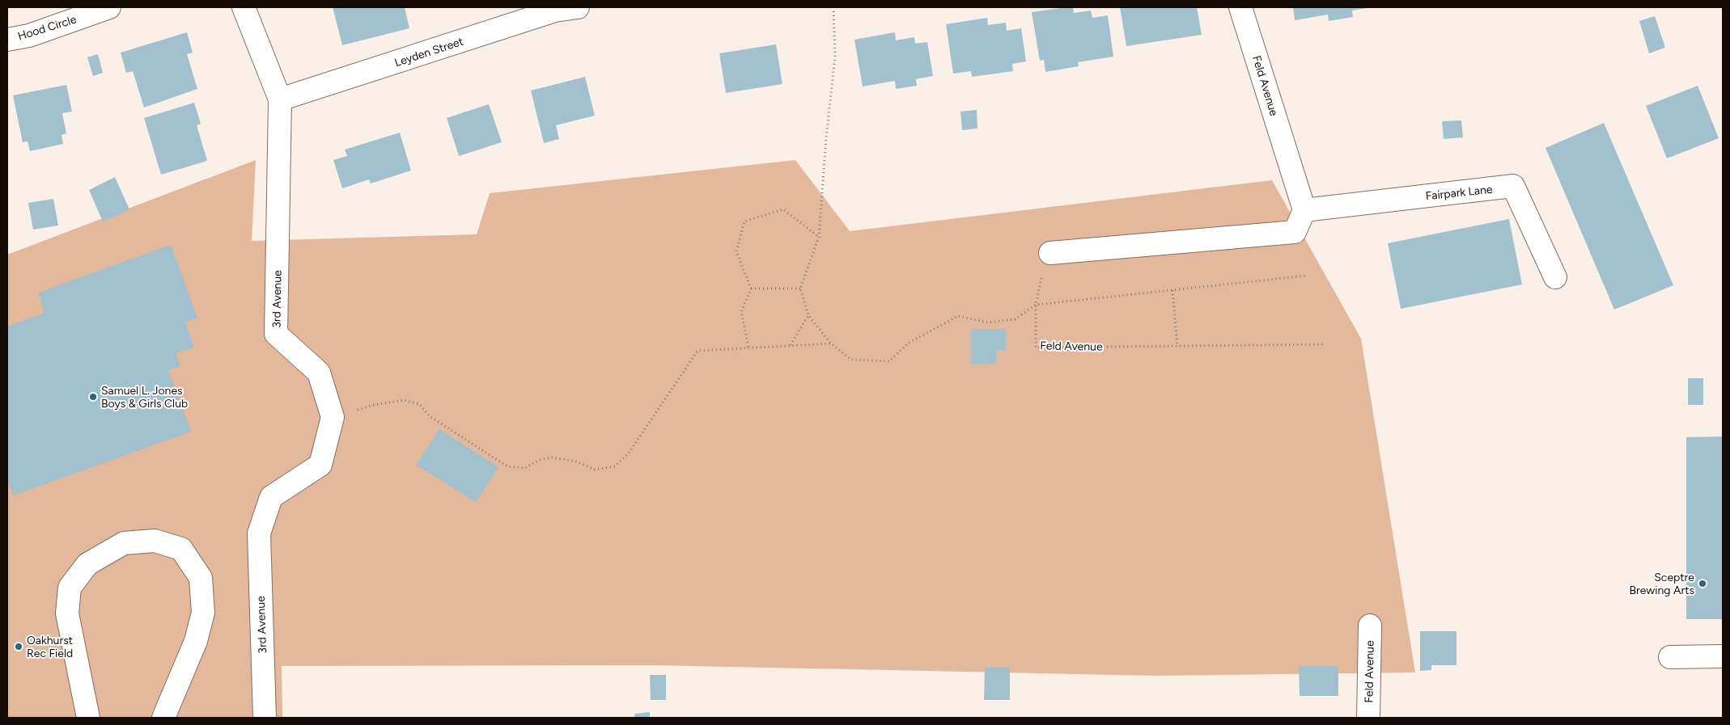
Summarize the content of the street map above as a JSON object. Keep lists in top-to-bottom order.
{
  "streets": {
    "street": [
      "Hood Circle",
      "Leyden Street",
      "Feld Avenue",
      "Fairpark Lane",
      "3rd Avenue"
    ]
  },
  "crossings": [
    ["Leyden Street", "3rd Avenue"],
    ["Feld Avenue", "Fairpark Lane"]
  ],
  "places": ["Samuel L. Jones Boys & Girls Club", "Sceptre Brewing Arts", "Oakhurst Rec Field"]
}
